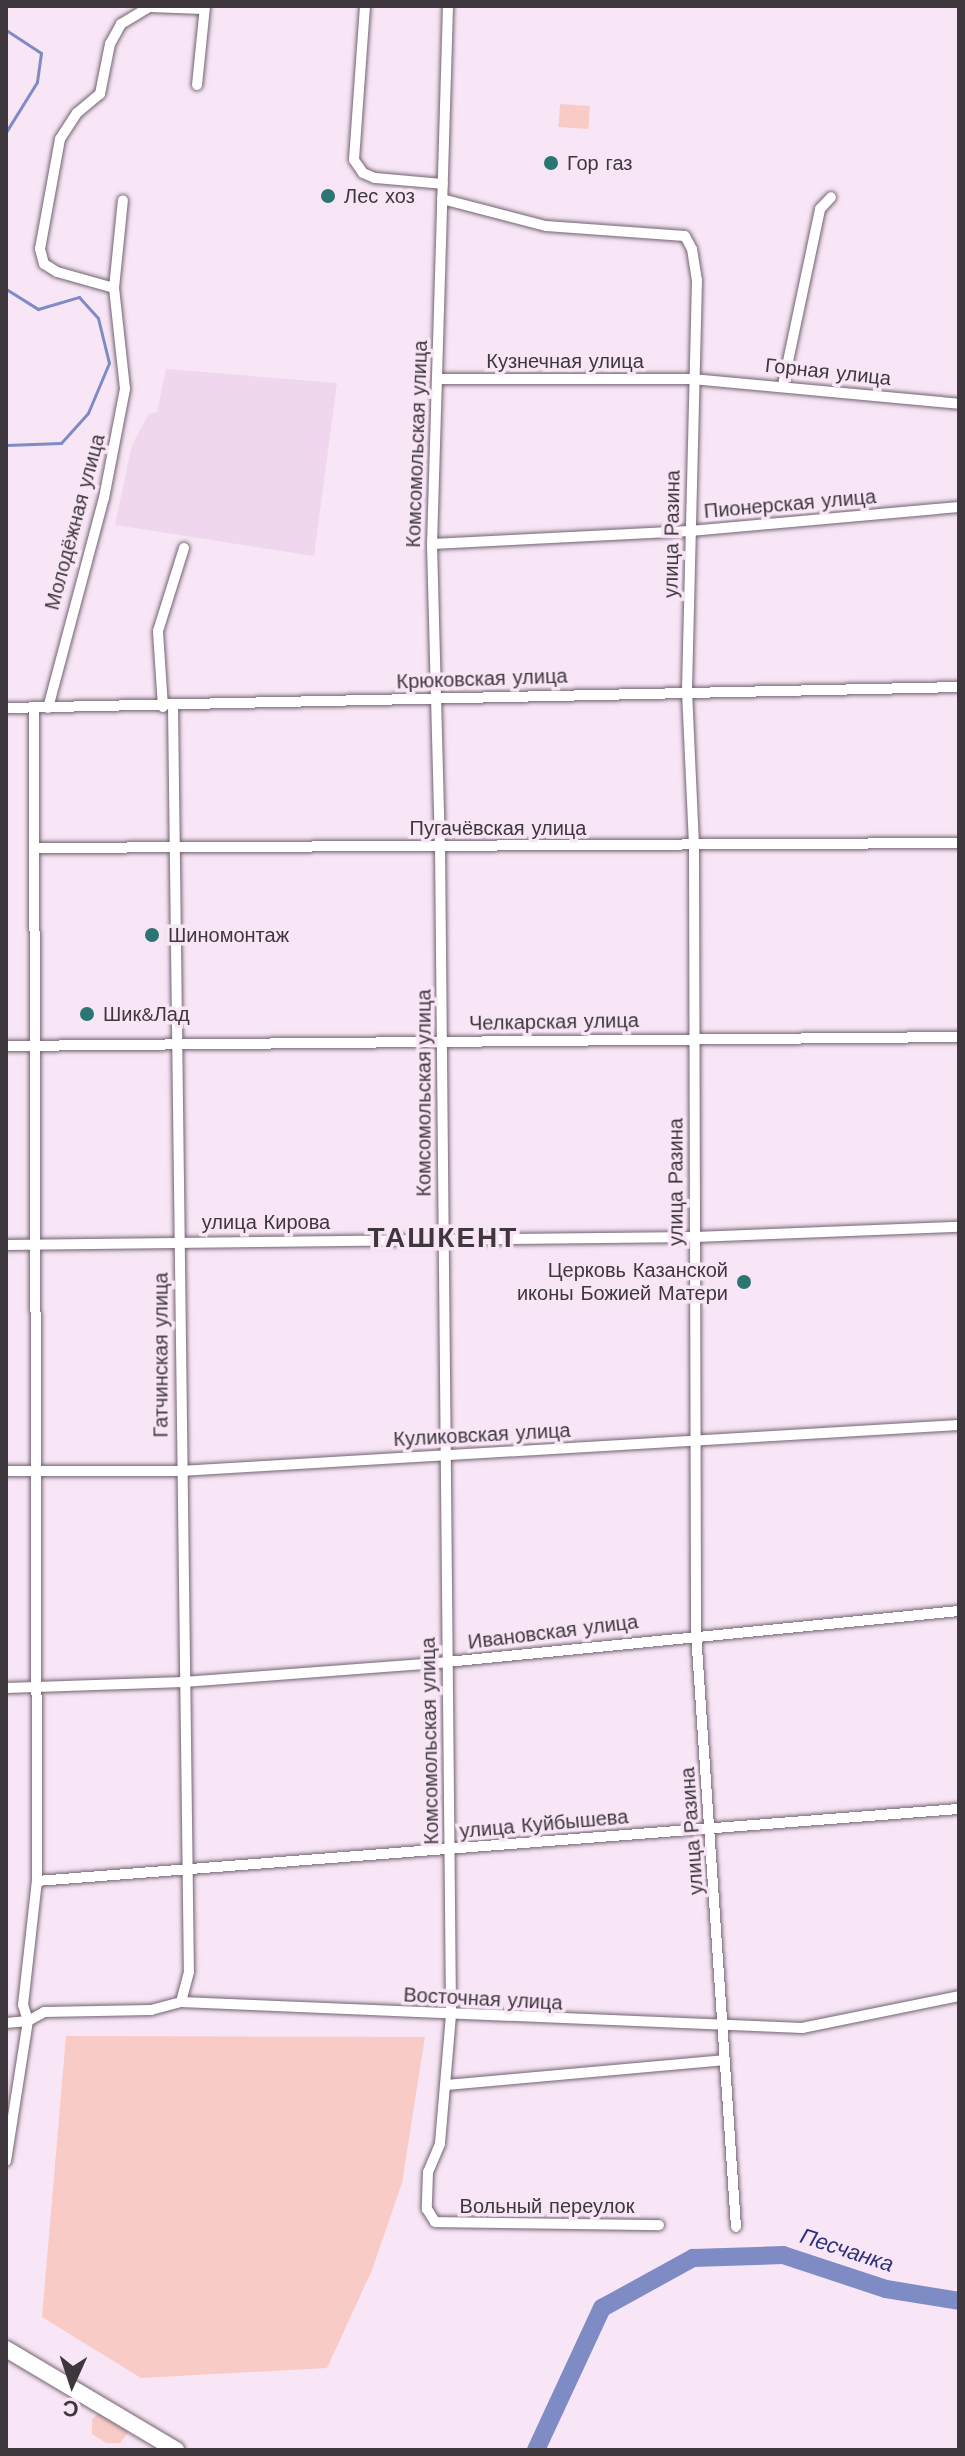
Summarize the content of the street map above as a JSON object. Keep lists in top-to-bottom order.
{
  "streets": {
    "street": [
      "Кузнечная улица",
      "Горная улица",
      "Комсомольская улица",
      "Пионерская улица",
      "Молодёжная улица",
      "улица Разина",
      "Крюковская улица",
      "Пугачёвская улица",
      "Челкарская улица",
      "улица Кирова",
      "Гатчинская улица",
      "Куликовская улица",
      "Ивановская улица",
      "улица Куйбышева",
      "Восточная улица",
      "Вольный переулок"
    ]
  },
  "crossings": [
    ["Кузнечная улица", "Горная улица"],
    ["Кузнечная улица", "Комсомольская улица"],
    ["Кузнечная улица", "улица Разина"],
    ["Горная улица", "улица Разина"],
    ["Комсомольская улица", "Пионерская улица"],
    ["Комсомольская улица", "улица Разина"],
    ["Комсомольская улица", "Крюковская улица"],
    ["Комсомольская улица", "Пугачёвская улица"],
    ["Комсомольская улица", "Челкарская улица"],
    ["Комсомольская улица", "улица Кирова"],
    ["Комсомольская улица", "Куликовская улица"],
    ["Комсомольская улица", "Ивановская улица"],
    ["Комсомольская улица", "улица Куйбышева"],
    ["Комсомольская улица", "Восточная улица"],
    ["Комсомольская улица", "Вольный переулок"],
    ["Пионерская улица", "улица Разина"],
    ["Молодёжная улица", "Крюковская улица"],
    ["улица Разина", "Крюковская улица"],
    ["улица Разина", "Пугачёвская улица"],
    ["улица Разина", "Челкарская улица"],
    ["улица Разина", "улица Кирова"],
    ["улица Разина", "Куликовская улица"],
    ["улица Разина", "Ивановская улица"],
    ["улица Разина", "улица Куйбышева"],
    ["улица Разина", "Восточная улица"],
    ["Крюковская улица", "Гатчинская улица"],
    ["Пугачёвская улица", "Гатчинская улица"],
    ["Челкарская улица", "Гатчинская улица"],
    ["улица Кирова", "Гатчинская улица"],
    ["Гатчинская улица", "Куликовская улица"],
    ["Гатчинская улица", "Ивановская улица"],
    ["Гатчинская улица", "улица Куйбышева"],
    ["Гатчинская улица", "Восточная улица"]
  ],
  "districts": ["ТАШКЕНТ"],
  "water": ["Песчанка"],
  "places": [
    "Гор газ",
    "Лес хоз",
    "Шиномонтаж",
    "Шик&Лад",
    "Церковь Казанской иконы Божией Матери"
  ],
  "north": "bottom"
}
